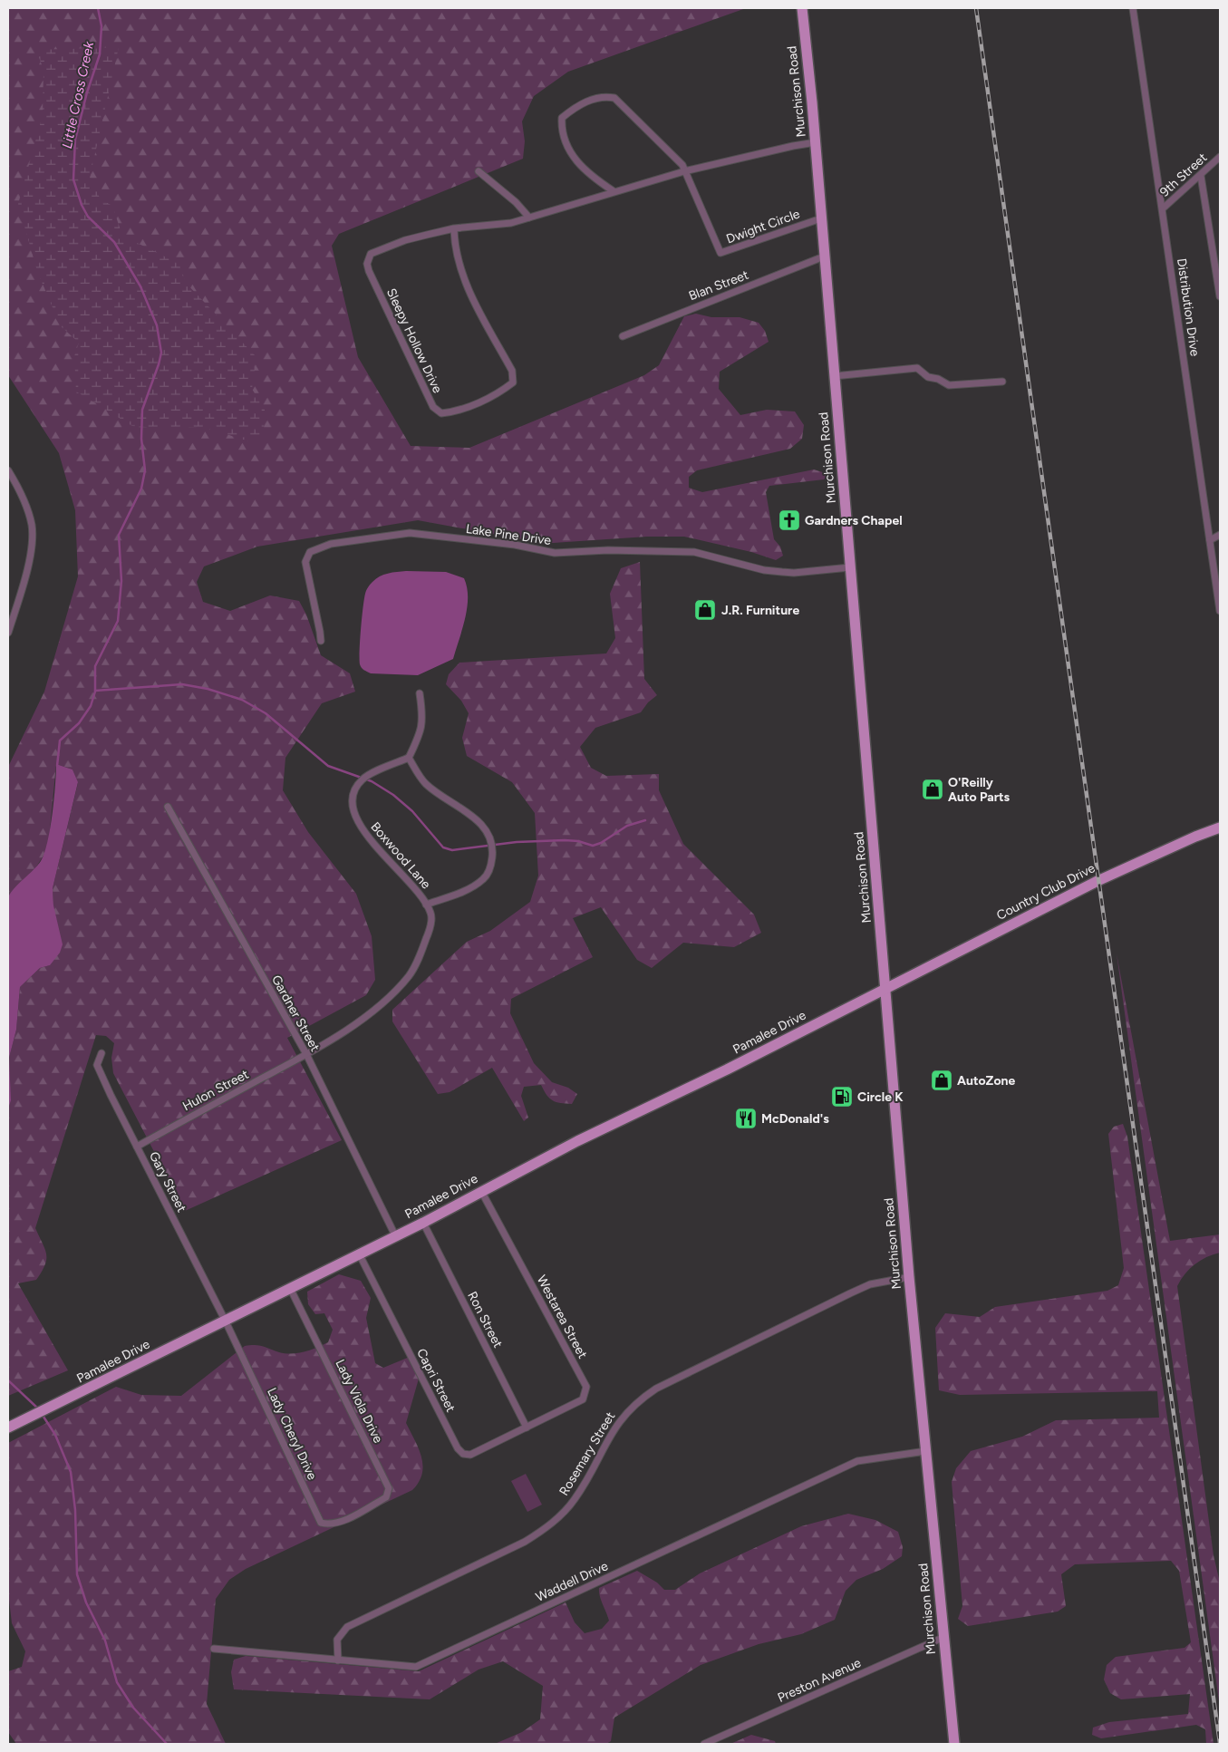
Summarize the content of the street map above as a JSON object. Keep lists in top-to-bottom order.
{
  "streets": {
    "main road": ["Murchison Road", "Country Club Drive", "Pamalee Drive"],
    "street": [
      "9th Street",
      "Dwight Circle",
      "Blan Street",
      "Distribution Drive",
      "Sleepy Hollow Drive",
      "Lake Pine Drive",
      "Boxwood Lane",
      "Gardner Street",
      "Hulon Street",
      "Gary Street",
      "Westarea Street",
      "Ron Street",
      "Capri Street",
      "Lady Viola Drive",
      "Lady Cheryl Drive",
      "Rosemary Street",
      "Waddell Drive",
      "Preston Avenue"
    ]
  },
  "crossings": [
    ["Murchison Road", "Dwight Circle"],
    ["Murchison Road", "Blan Street"],
    ["Murchison Road", "Sleepy Hollow Drive"],
    ["Murchison Road", "Lake Pine Drive"],
    ["Murchison Road", "Country Club Drive"],
    ["Murchison Road", "Pamalee Drive"],
    ["Murchison Road", "Rosemary Street"],
    ["Murchison Road", "Waddell Drive"],
    ["Murchison Road", "Preston Avenue"],
    ["9th Street", "Distribution Drive"],
    ["Dwight Circle", "Sleepy Hollow Drive"],
    ["Boxwood Lane", "Gardner Street"],
    ["Boxwood Lane", "Hulon Street"],
    ["Country Club Drive", "Pamalee Drive"],
    ["Gardner Street", "Pamalee Drive"],
    ["Gardner Street", "Hulon Street"],
    ["Pamalee Drive", "Gary Street"],
    ["Pamalee Drive", "Westarea Street"],
    ["Pamalee Drive", "Ron Street"],
    ["Pamalee Drive", "Capri Street"],
    ["Pamalee Drive", "Lady Viola Drive"],
    ["Pamalee Drive", "Lady Cheryl Drive"],
    ["Hulon Street", "Gary Street"],
    ["Gary Street", "Lady Cheryl Drive"],
    ["Westarea Street", "Ron Street"],
    ["Westarea Street", "Capri Street"],
    ["Ron Street", "Capri Street"],
    ["Lady Viola Drive", "Lady Cheryl Drive"],
    ["Rosemary Street", "Waddell Drive"]
  ],
  "water": ["Little Cross Creek"],
  "places": {
    "church": ["Gardners Chapel"],
    "shop": ["J.R. Furniture", "O'Reilly Auto Parts", "AutoZone"],
    "fuel station": ["Circle K"],
    "restaurant": ["McDonald's"]
  }
}
